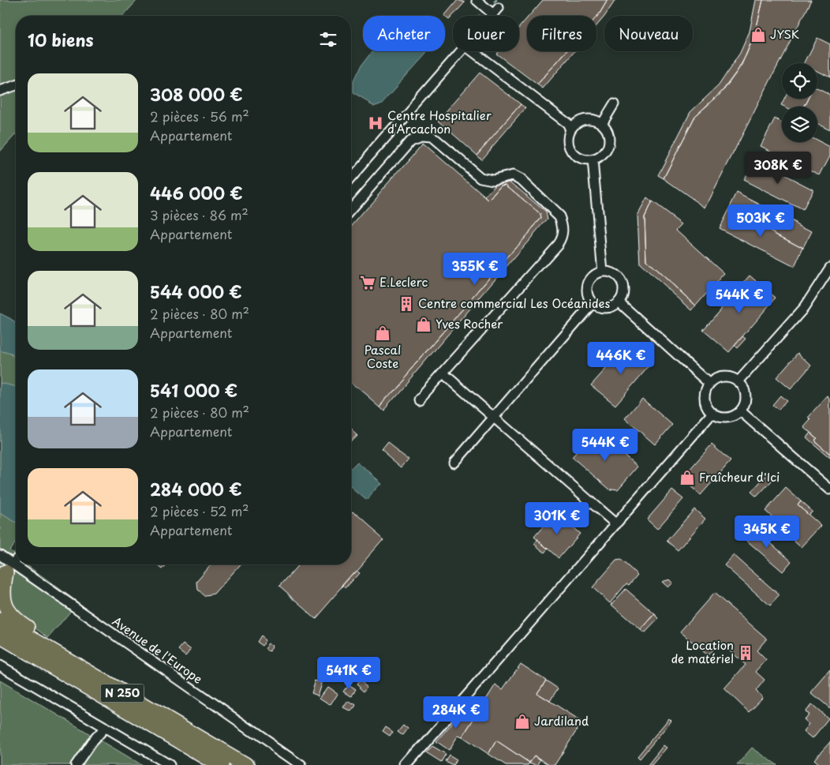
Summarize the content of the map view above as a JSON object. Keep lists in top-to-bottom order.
{
  "streets": {
    "highway": ["N 250"],
    "street": ["Avenue de l'Europe"]
  },
  "places": {
    "shop": [
      "JYSK",
      "Yves Rocher",
      "Pascal Coste",
      "Fraîcheur d'Ici",
      "Jardiland"
    ],
    "hospital": ["Centre Hospitalier d‘Arcachon"],
    "supermarket": ["E.Leclerc"],
    "building": ["Centre commercial Les Océanides", "Location de matériel"]
  },
  "page": {
    "chip": [
      "Acheter",
      "Louer",
      "Filtres",
      "Nouveau"
    ],
    "heading": "10 biens",
    "list": [
      {
        "name": "308 000 €",
        "note": "2 pièces · 56 m² · Appartement"
      },
      {
        "name": "446 000 €",
        "note": "3 pièces · 86 m² · Appartement"
      },
      {
        "name": "544 000 €",
        "note": "2 pièces · 80 m² · Appartement"
      },
      {
        "name": "541 000 €",
        "note": "2 pièces · 80 m² · Appartement"
      },
      {
        "name": "284 000 €",
        "note": "2 pièces · 52 m² · Appartement"
      }
    ],
    "price": [
      "308K €",
      "503K €",
      "355K €",
      "544K €",
      "446K €",
      "544K €",
      "301K €",
      "345K €",
      "541K €",
      "284K €"
    ]
  }
}
